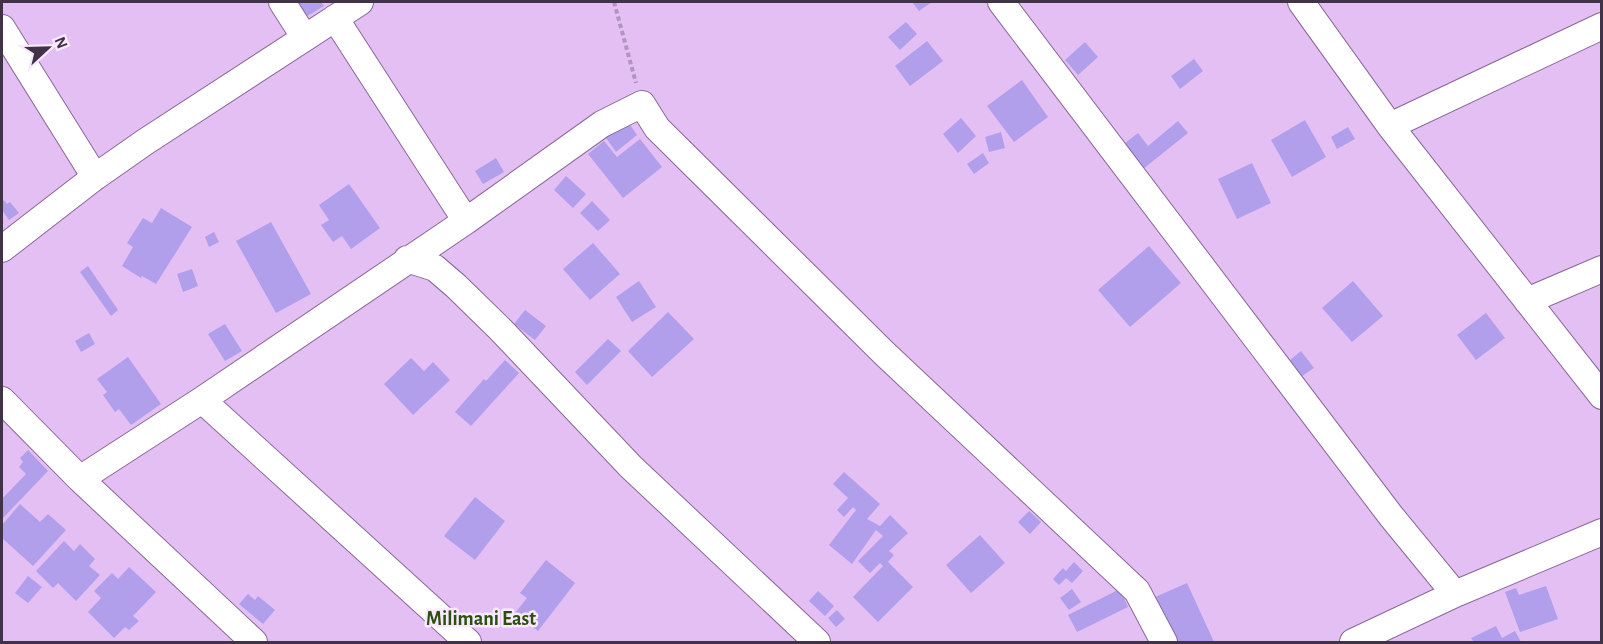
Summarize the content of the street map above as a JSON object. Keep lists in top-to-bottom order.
{
  "districts": ["Milimani East"],
  "north": "right"
}
